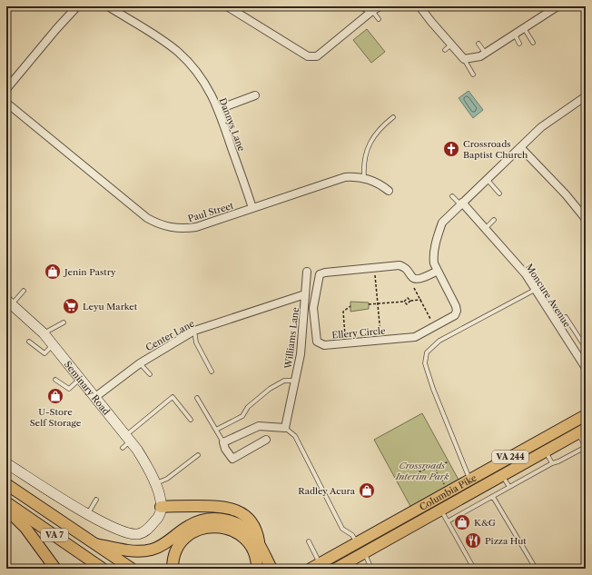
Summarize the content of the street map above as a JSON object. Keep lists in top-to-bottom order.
{
  "streets": {
    "main road": ["VA 244", "Columbia Pike", "VA 7"],
    "street": [
      "Dannys Lane",
      "Paul Street",
      "Moncure Avenue",
      "Ellery Circle",
      "Center Lane",
      "Williams Lane",
      "Seminary Road"
    ]
  },
  "crossings": [
    ["Dannys Lane", "Paul Street"],
    ["Moncure Avenue", "Ellery Circle"],
    ["Center Lane", "Williams Lane"],
    ["Center Lane", "Seminary Road"]
  ],
  "parks": ["Crossroads Interim Park"],
  "places": {
    "church": ["Crossroads Baptist Church"],
    "shop": [
      "Jenin Pastry",
      "U-Store Self Storage",
      "Radley Acura",
      "K&G"
    ],
    "supermarket": ["Leyu Market"],
    "restaurant": ["Pizza Hut"]
  }
}
